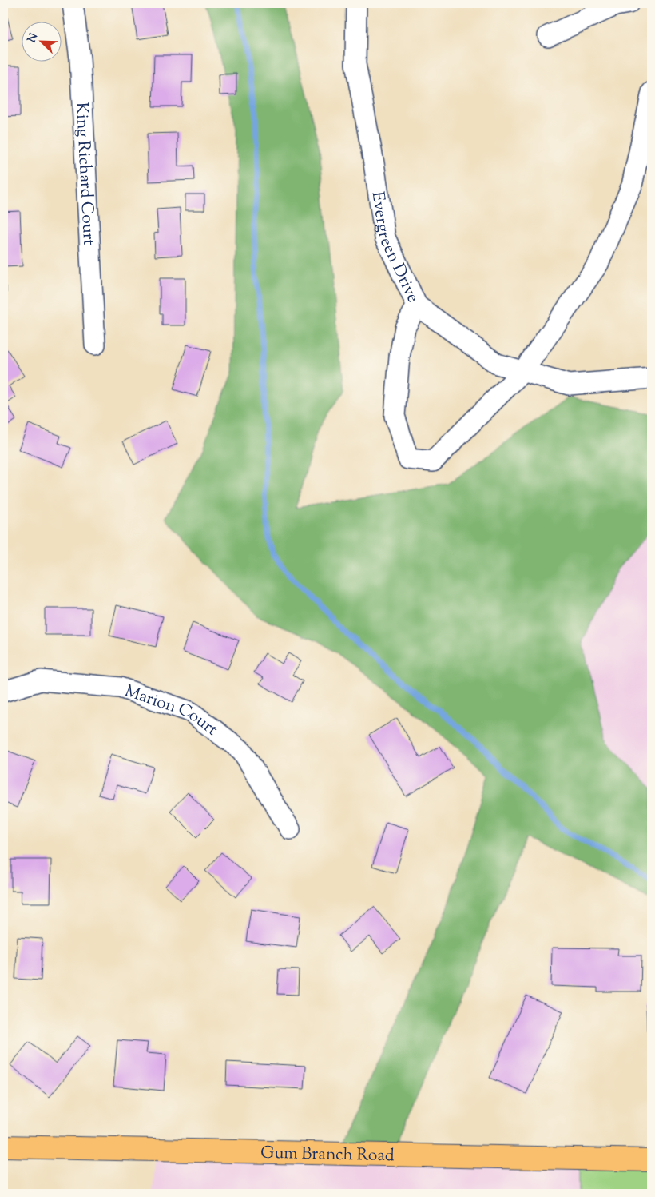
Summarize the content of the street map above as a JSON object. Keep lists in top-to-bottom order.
{
  "streets": {
    "main road": ["Gum Branch Road"],
    "street": ["King Richard Court", "Evergreen Drive", "Marion Court"]
  },
  "north": "top left"
}
